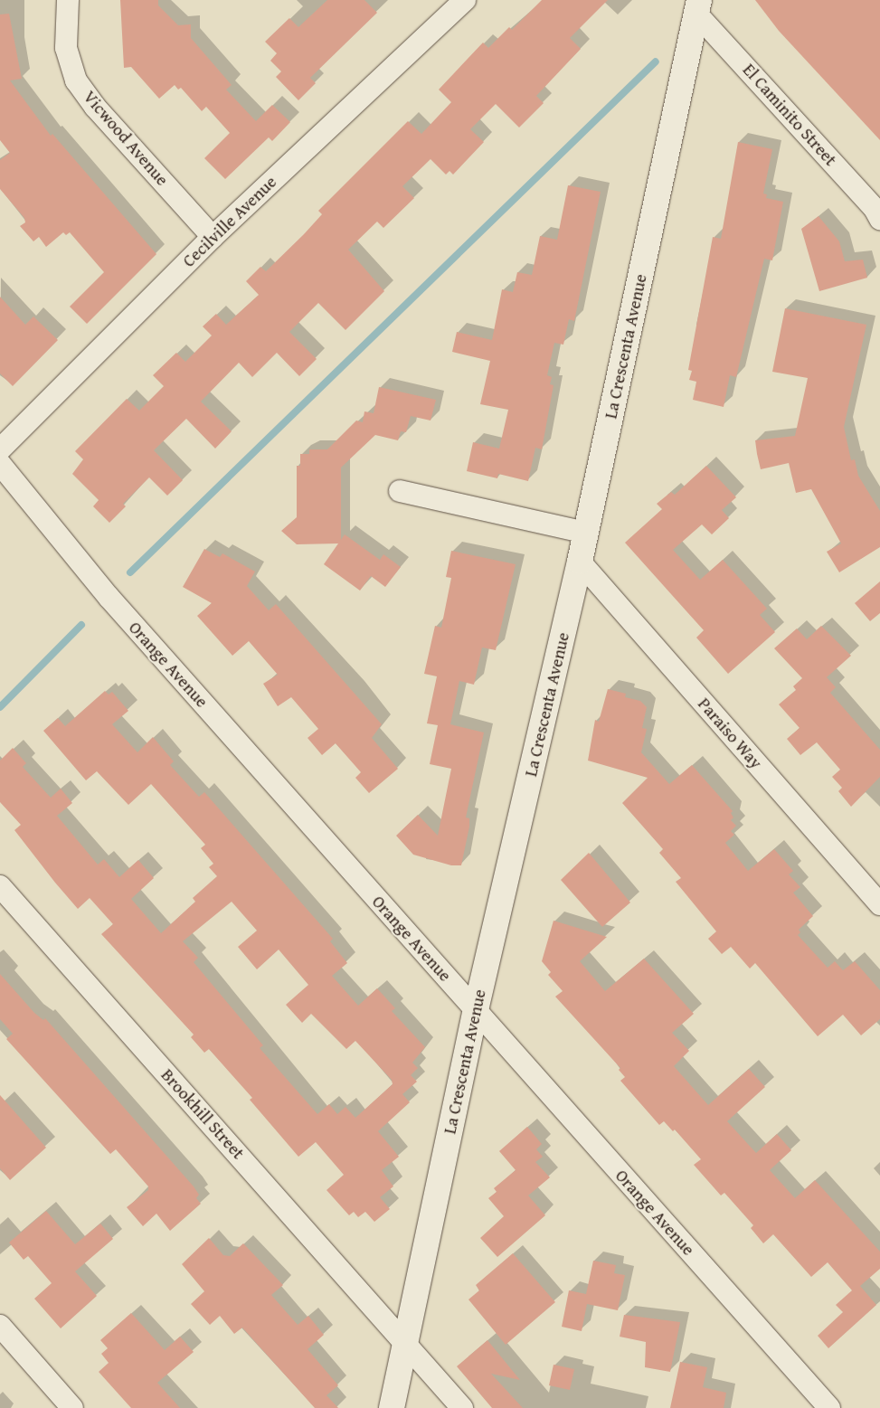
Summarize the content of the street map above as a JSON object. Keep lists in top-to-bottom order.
{
  "streets": {
    "street": [
      "El Caminito Street",
      "Vicwood Avenue",
      "Cecilville Avenue",
      "La Crescenta Avenue",
      "Orange Avenue",
      "Paraiso Way",
      "Brookhill Street"
    ]
  },
  "crossings": [
    ["El Caminito Street", "La Crescenta Avenue"],
    ["Vicwood Avenue", "Cecilville Avenue"],
    ["La Crescenta Avenue", "Orange Avenue"],
    ["La Crescenta Avenue", "Paraiso Way"],
    ["La Crescenta Avenue", "Brookhill Street"]
  ]
}
